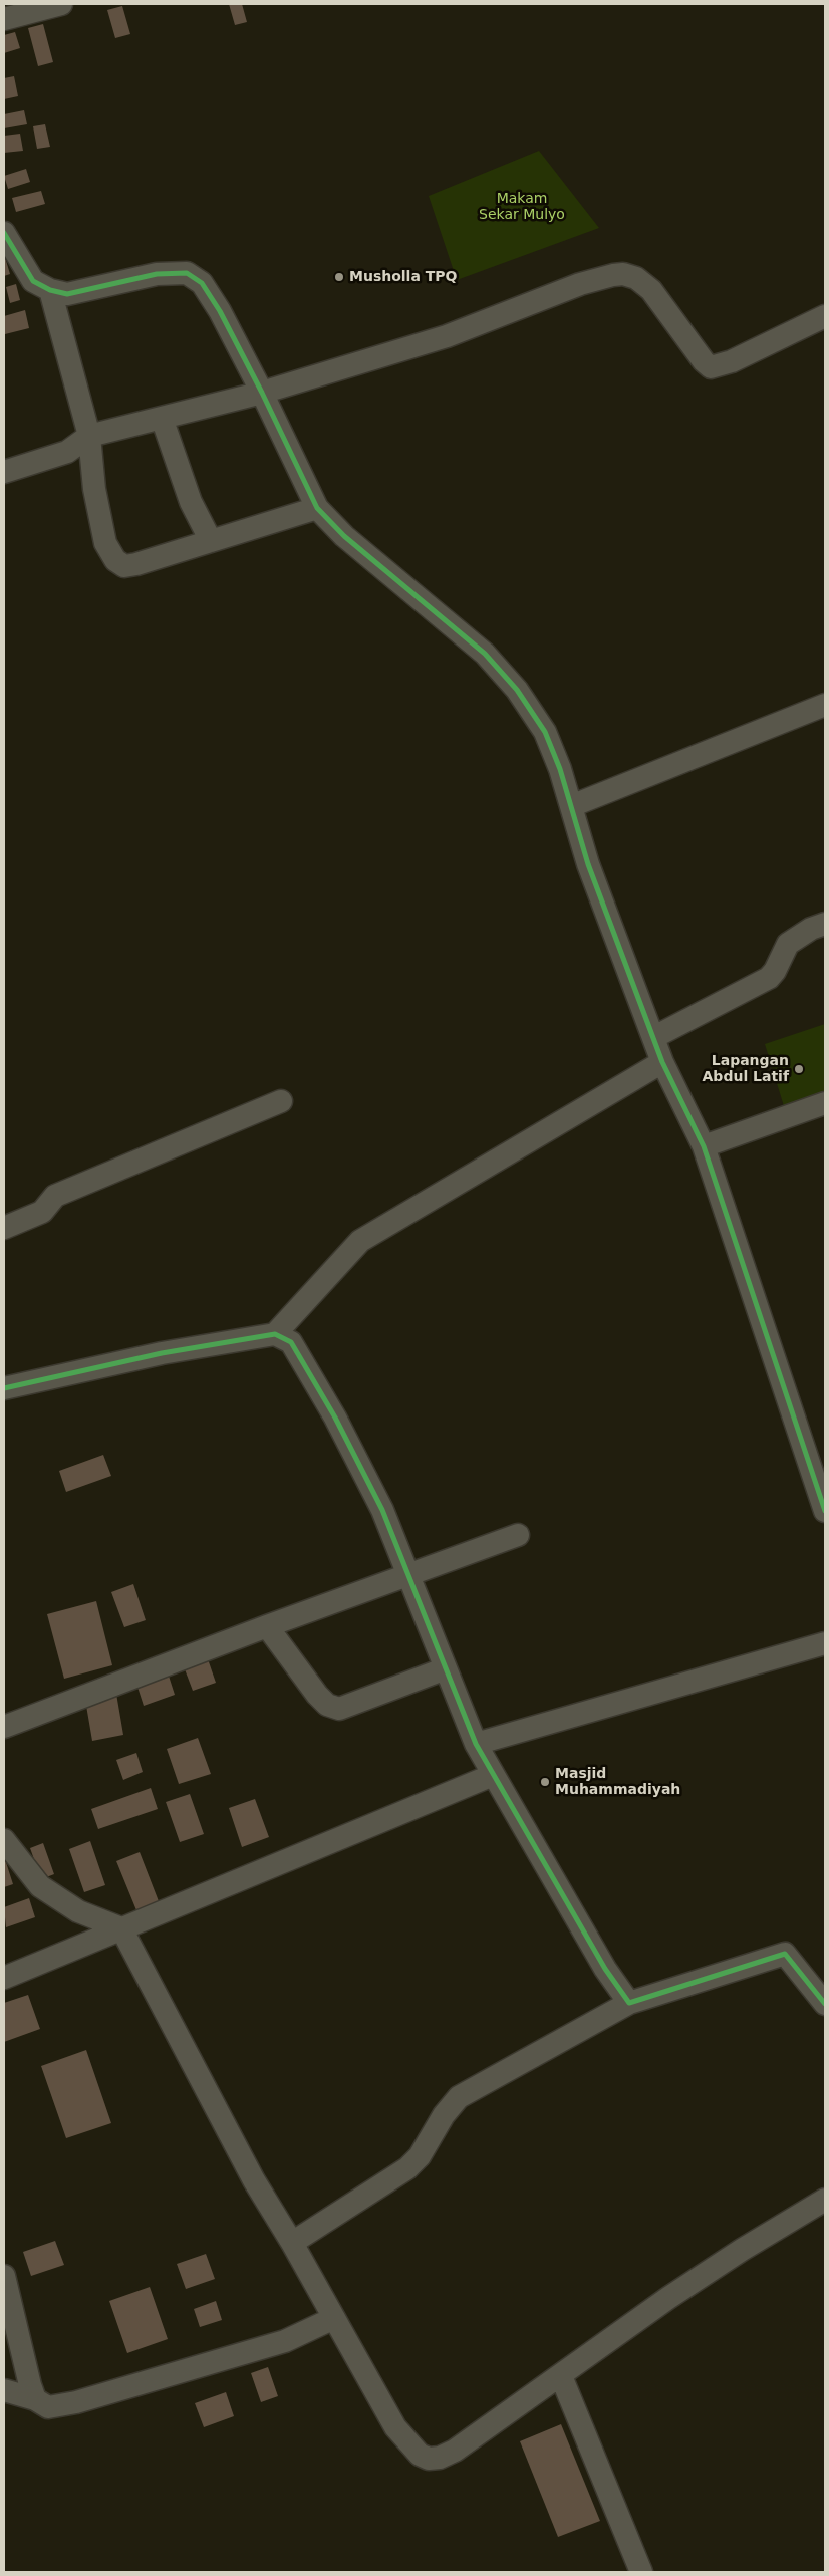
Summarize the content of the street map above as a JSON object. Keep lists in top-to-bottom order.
{
  "parks": ["Makam Sekar Mulyo"],
  "places": ["Musholla TPQ", "Lapangan Abdul Latif", "Masjid Muhammadiyah"]
}
